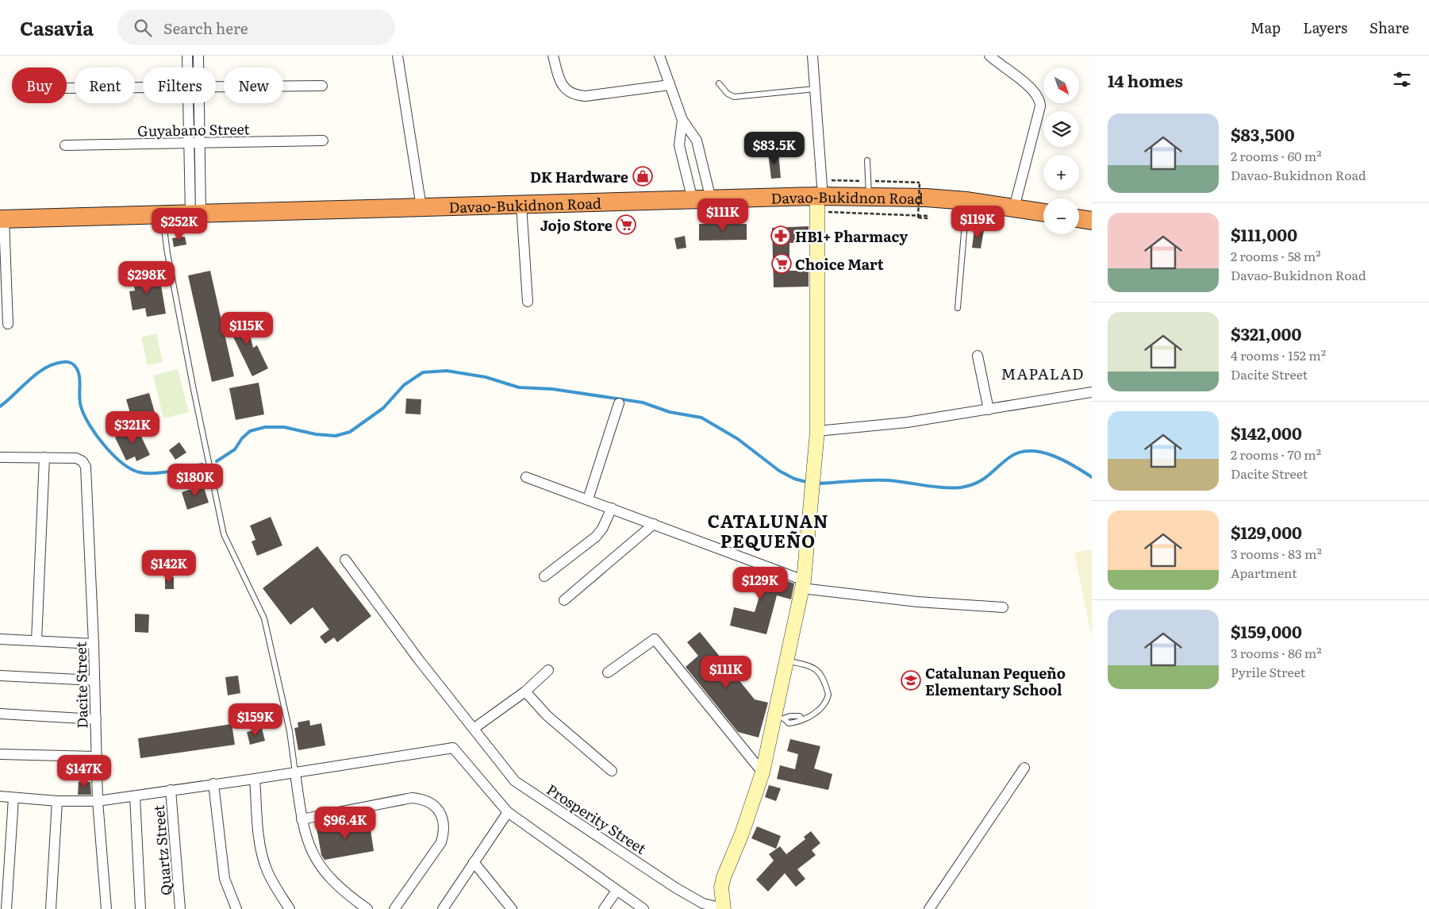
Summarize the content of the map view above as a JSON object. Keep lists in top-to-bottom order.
{
  "streets": {
    "highway": ["Davao-Bukidnon Road"],
    "street": [
      "Guyabano Street",
      "Dacite Street",
      "Prosperity Street",
      "Quartz Street"
    ]
  },
  "districts": ["MAPALAD", "CATALUNAN PEQUEÑO"],
  "places": {
    "shop": ["DK Hardware"],
    "supermarket": ["Jojo Store", "Choice Mart"],
    "pharmacy": ["HB1+ Pharmacy"],
    "school or university": ["Catalunan Pequeño Elementary School"]
  },
  "north": "bottom right",
  "page": {
    "header": "Casavia",
    "search": "Search here",
    "nav": ["Map", "Layers", "Share"],
    "heading": "14 homes",
    "map_buttons": ["+", "−"],
    "chip": [
      "Buy",
      "Rent",
      "Filters",
      "New"
    ],
    "list": [
      {
        "name": "$83,500",
        "note": "2 rooms · 60 m² · Davao-Bukidnon Road"
      },
      {
        "name": "$111,000",
        "note": "2 rooms · 58 m² · Davao-Bukidnon Road"
      },
      {
        "name": "$321,000",
        "note": "4 rooms · 152 m² · Dacite Street"
      },
      {
        "name": "$142,000",
        "note": "2 rooms · 70 m² · Dacite Street"
      },
      {
        "name": "$129,000",
        "note": "3 rooms · 83 m² · Apartment"
      },
      {
        "name": "$159,000",
        "note": "3 rooms · 86 m² · Pyrile Street"
      }
    ],
    "price": [
      "$83.5K",
      "$111K",
      "$119K",
      "$252K",
      "$298K",
      "$115K",
      "$321K",
      "$180K",
      "$142K",
      "$129K",
      "$111K",
      "$159K",
      "$147K",
      "$96.4K"
    ]
  }
}
